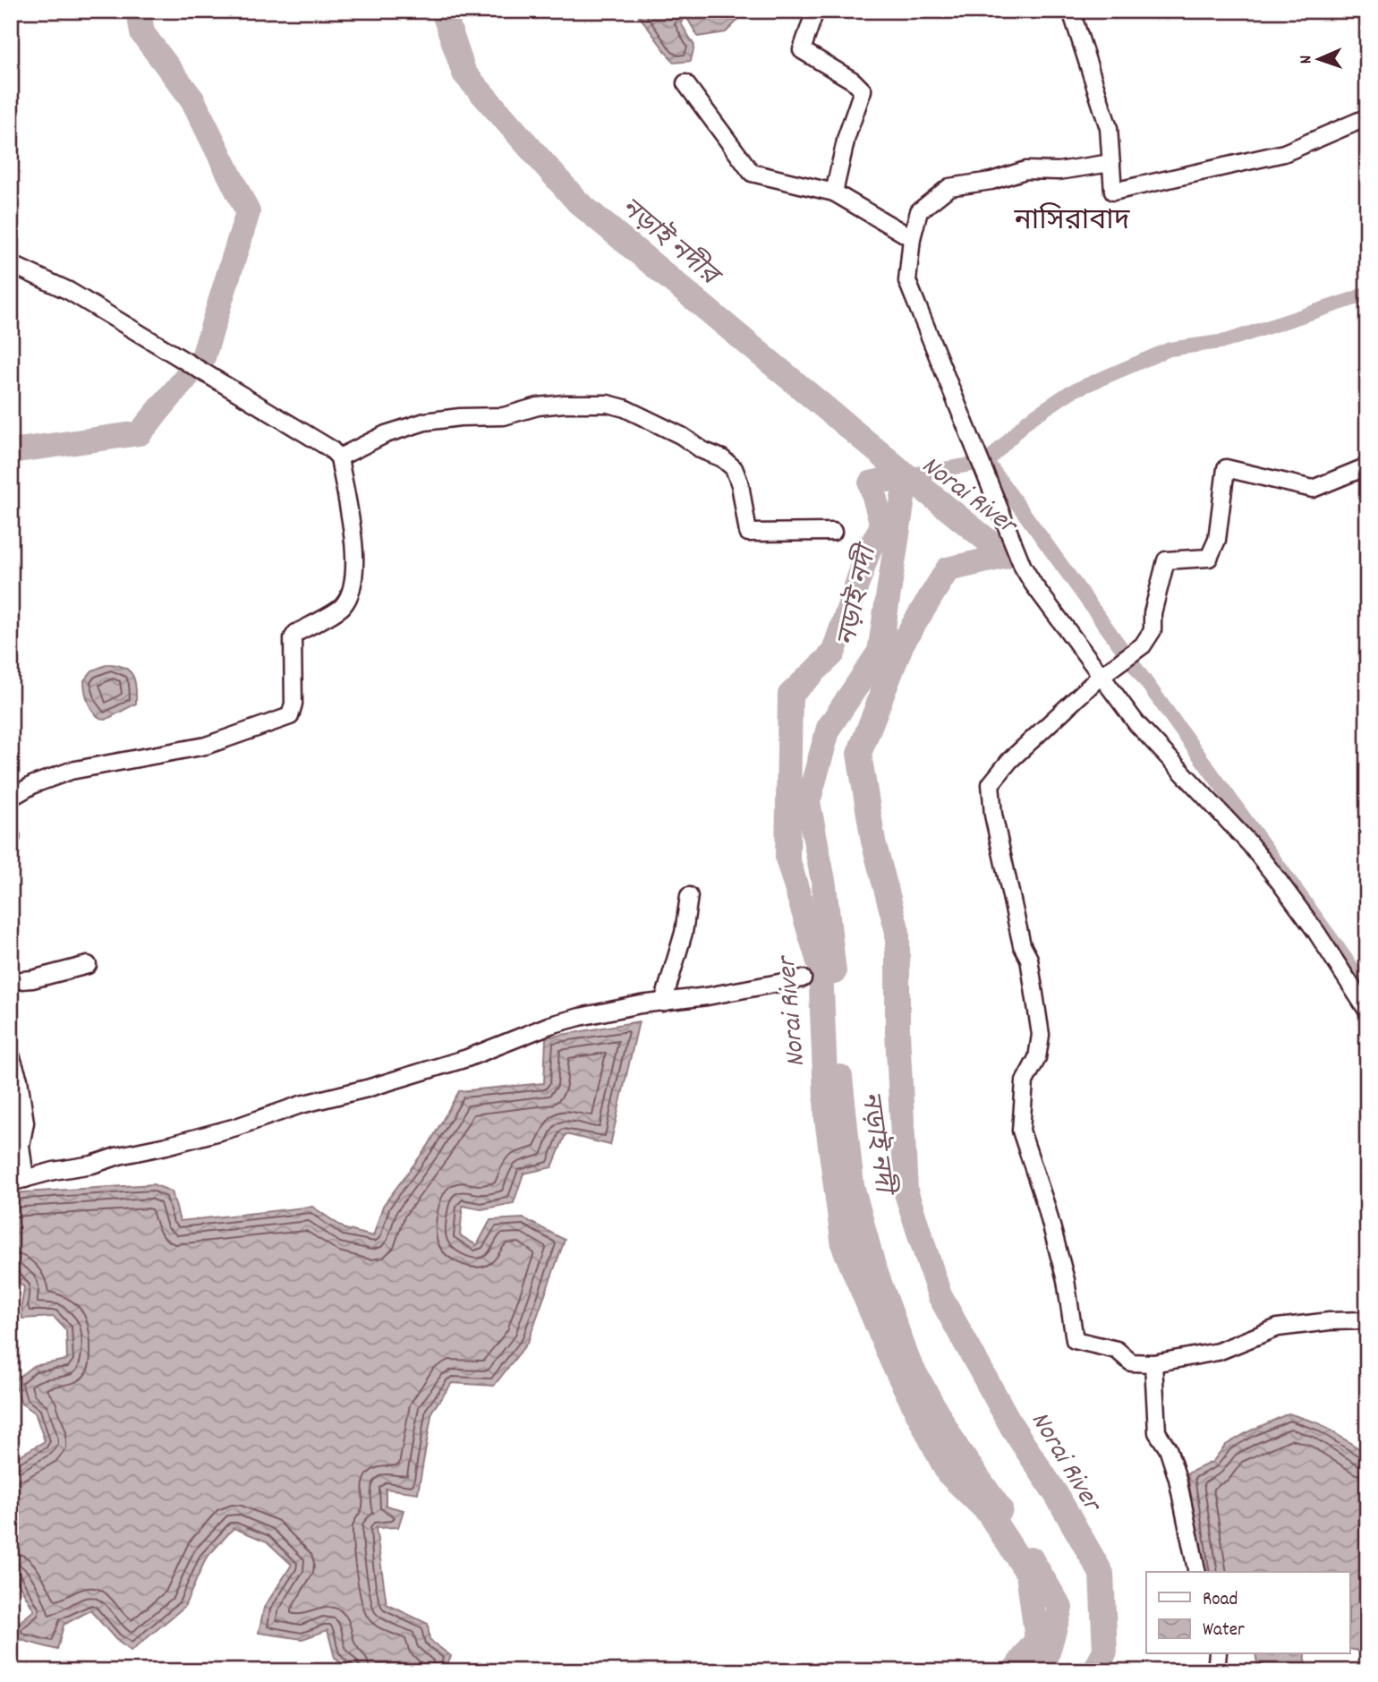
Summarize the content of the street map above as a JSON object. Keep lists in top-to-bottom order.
{
  "districts": ["নাসিরাবাদ"],
  "water": ["নড়াই নদীর", "Norai River", "নড়াই নদী"],
  "legend": ["Road", "Water"],
  "north": "left"
}
